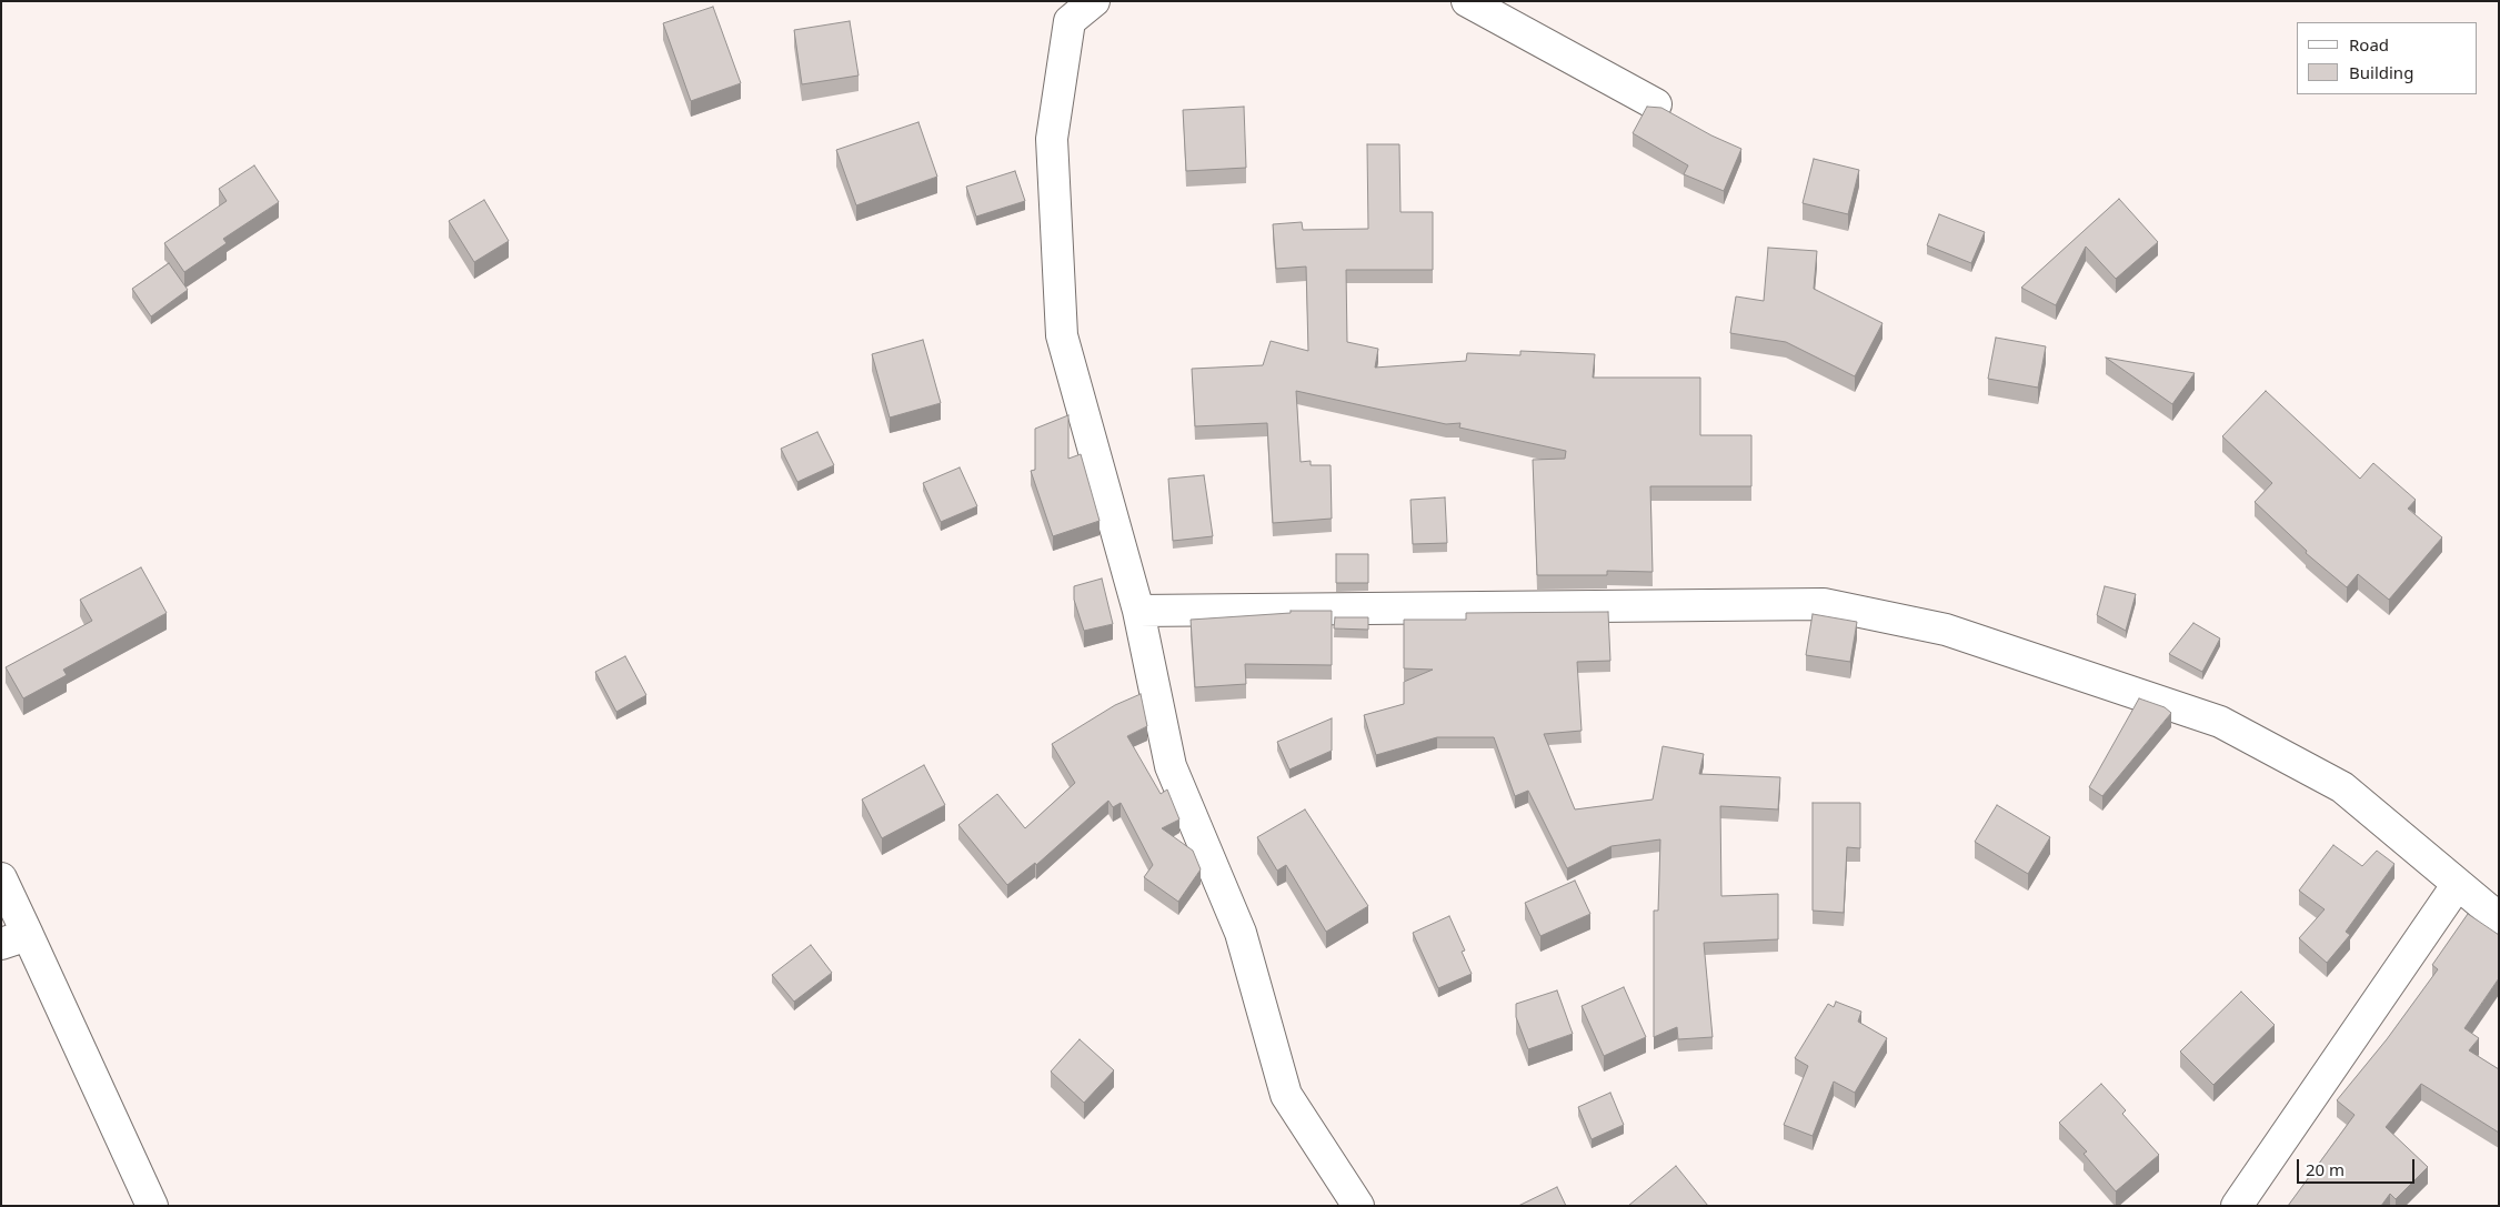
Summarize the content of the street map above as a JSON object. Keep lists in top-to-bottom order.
{
  "legend": ["Road", "Building"],
  "scale_bar": "20 m"
}
